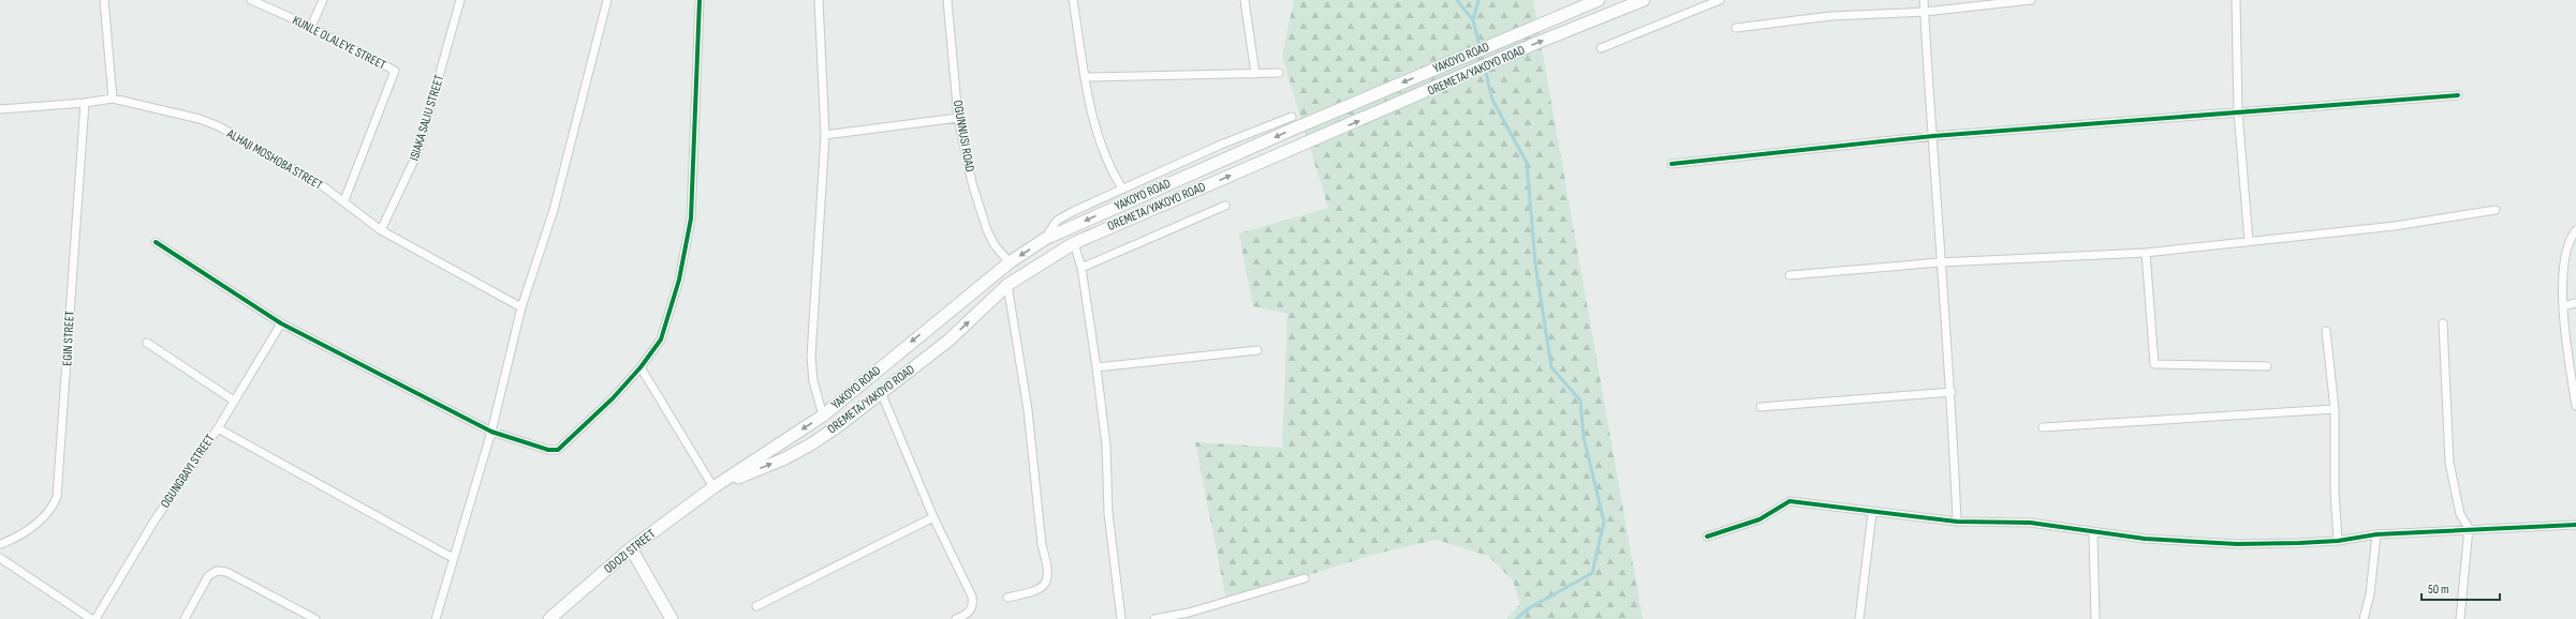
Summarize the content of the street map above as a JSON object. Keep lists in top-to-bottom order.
{
  "streets": {
    "main road": ["YAKOYO ROAD", "OREMETA/YAKOYO ROAD", "ODOZI STREET"],
    "street": [
      "KUNLE OLALEYE STREET",
      "ISIAKA SALIU STREET",
      "OGUNNUSI ROAD",
      "ALHAJI MOSHOBA STREET",
      "EGIN STREET",
      "OGUNGBAYI STREET"
    ]
  },
  "crossings": [
    ["KUNLE OLALEYE STREET", "ALHAJI MOSHOBA STREET"],
    ["YAKOYO ROAD", "OREMETA/YAKOYO ROAD"],
    ["YAKOYO ROAD", "OGUNNUSI ROAD"],
    ["YAKOYO ROAD", "ODOZI STREET"],
    ["OREMETA/YAKOYO ROAD", "ODOZI STREET"],
    ["ISIAKA SALIU STREET", "ALHAJI MOSHOBA STREET"],
    ["ALHAJI MOSHOBA STREET", "EGIN STREET"]
  ],
  "one_way": ["YAKOYO ROAD", "OREMETA/YAKOYO ROAD"],
  "scale_bar": "50 m"
}
